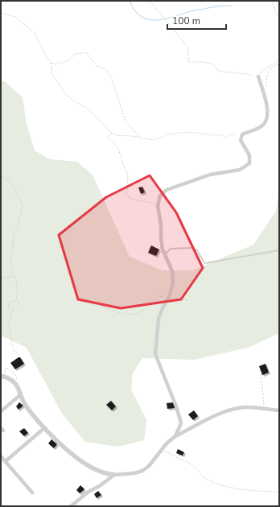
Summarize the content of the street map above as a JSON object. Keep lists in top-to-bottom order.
{
  "scale_bar": "100 m"
}
